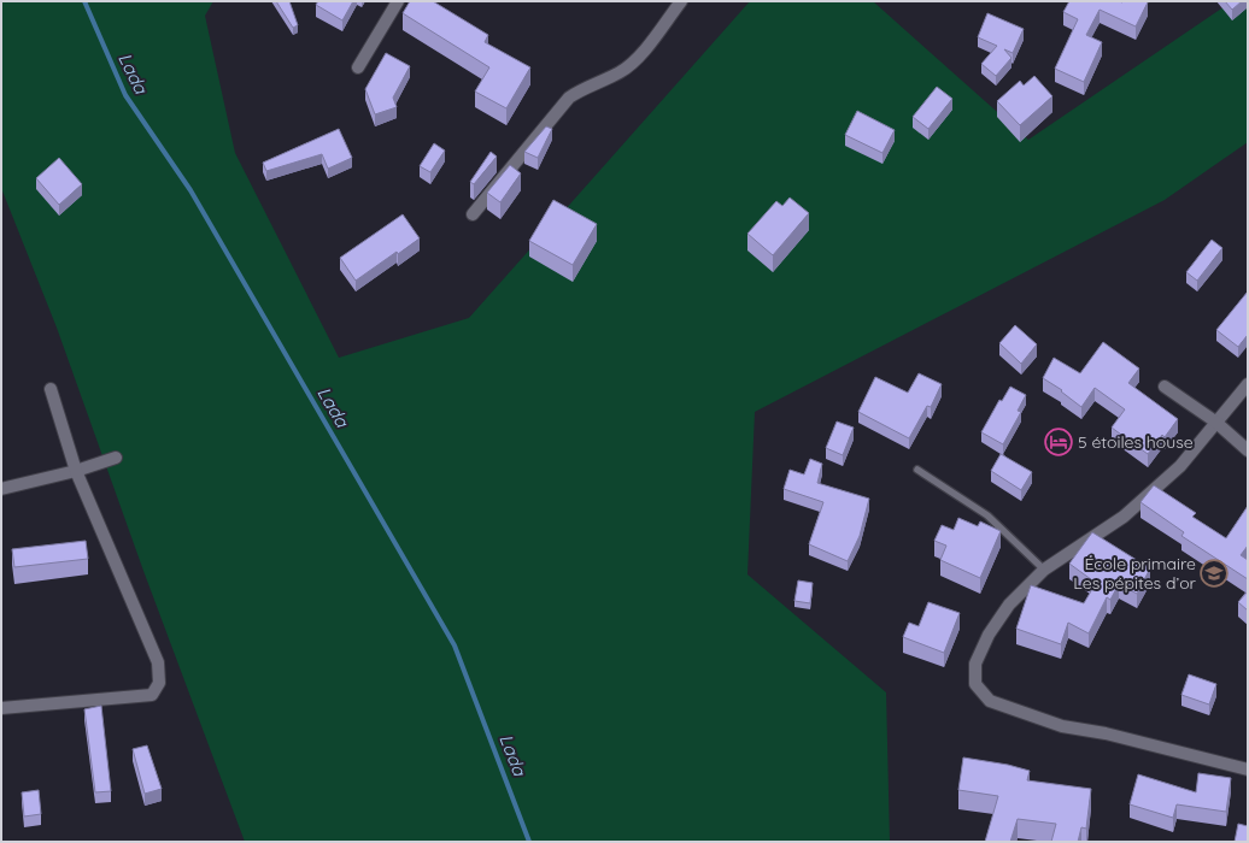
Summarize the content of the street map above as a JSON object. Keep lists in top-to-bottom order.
{
  "water": ["Lada"],
  "places": {
    "hotel": ["5 étoiles house"],
    "school or university": ["École primaire Les pépites d’or"]
  }
}
